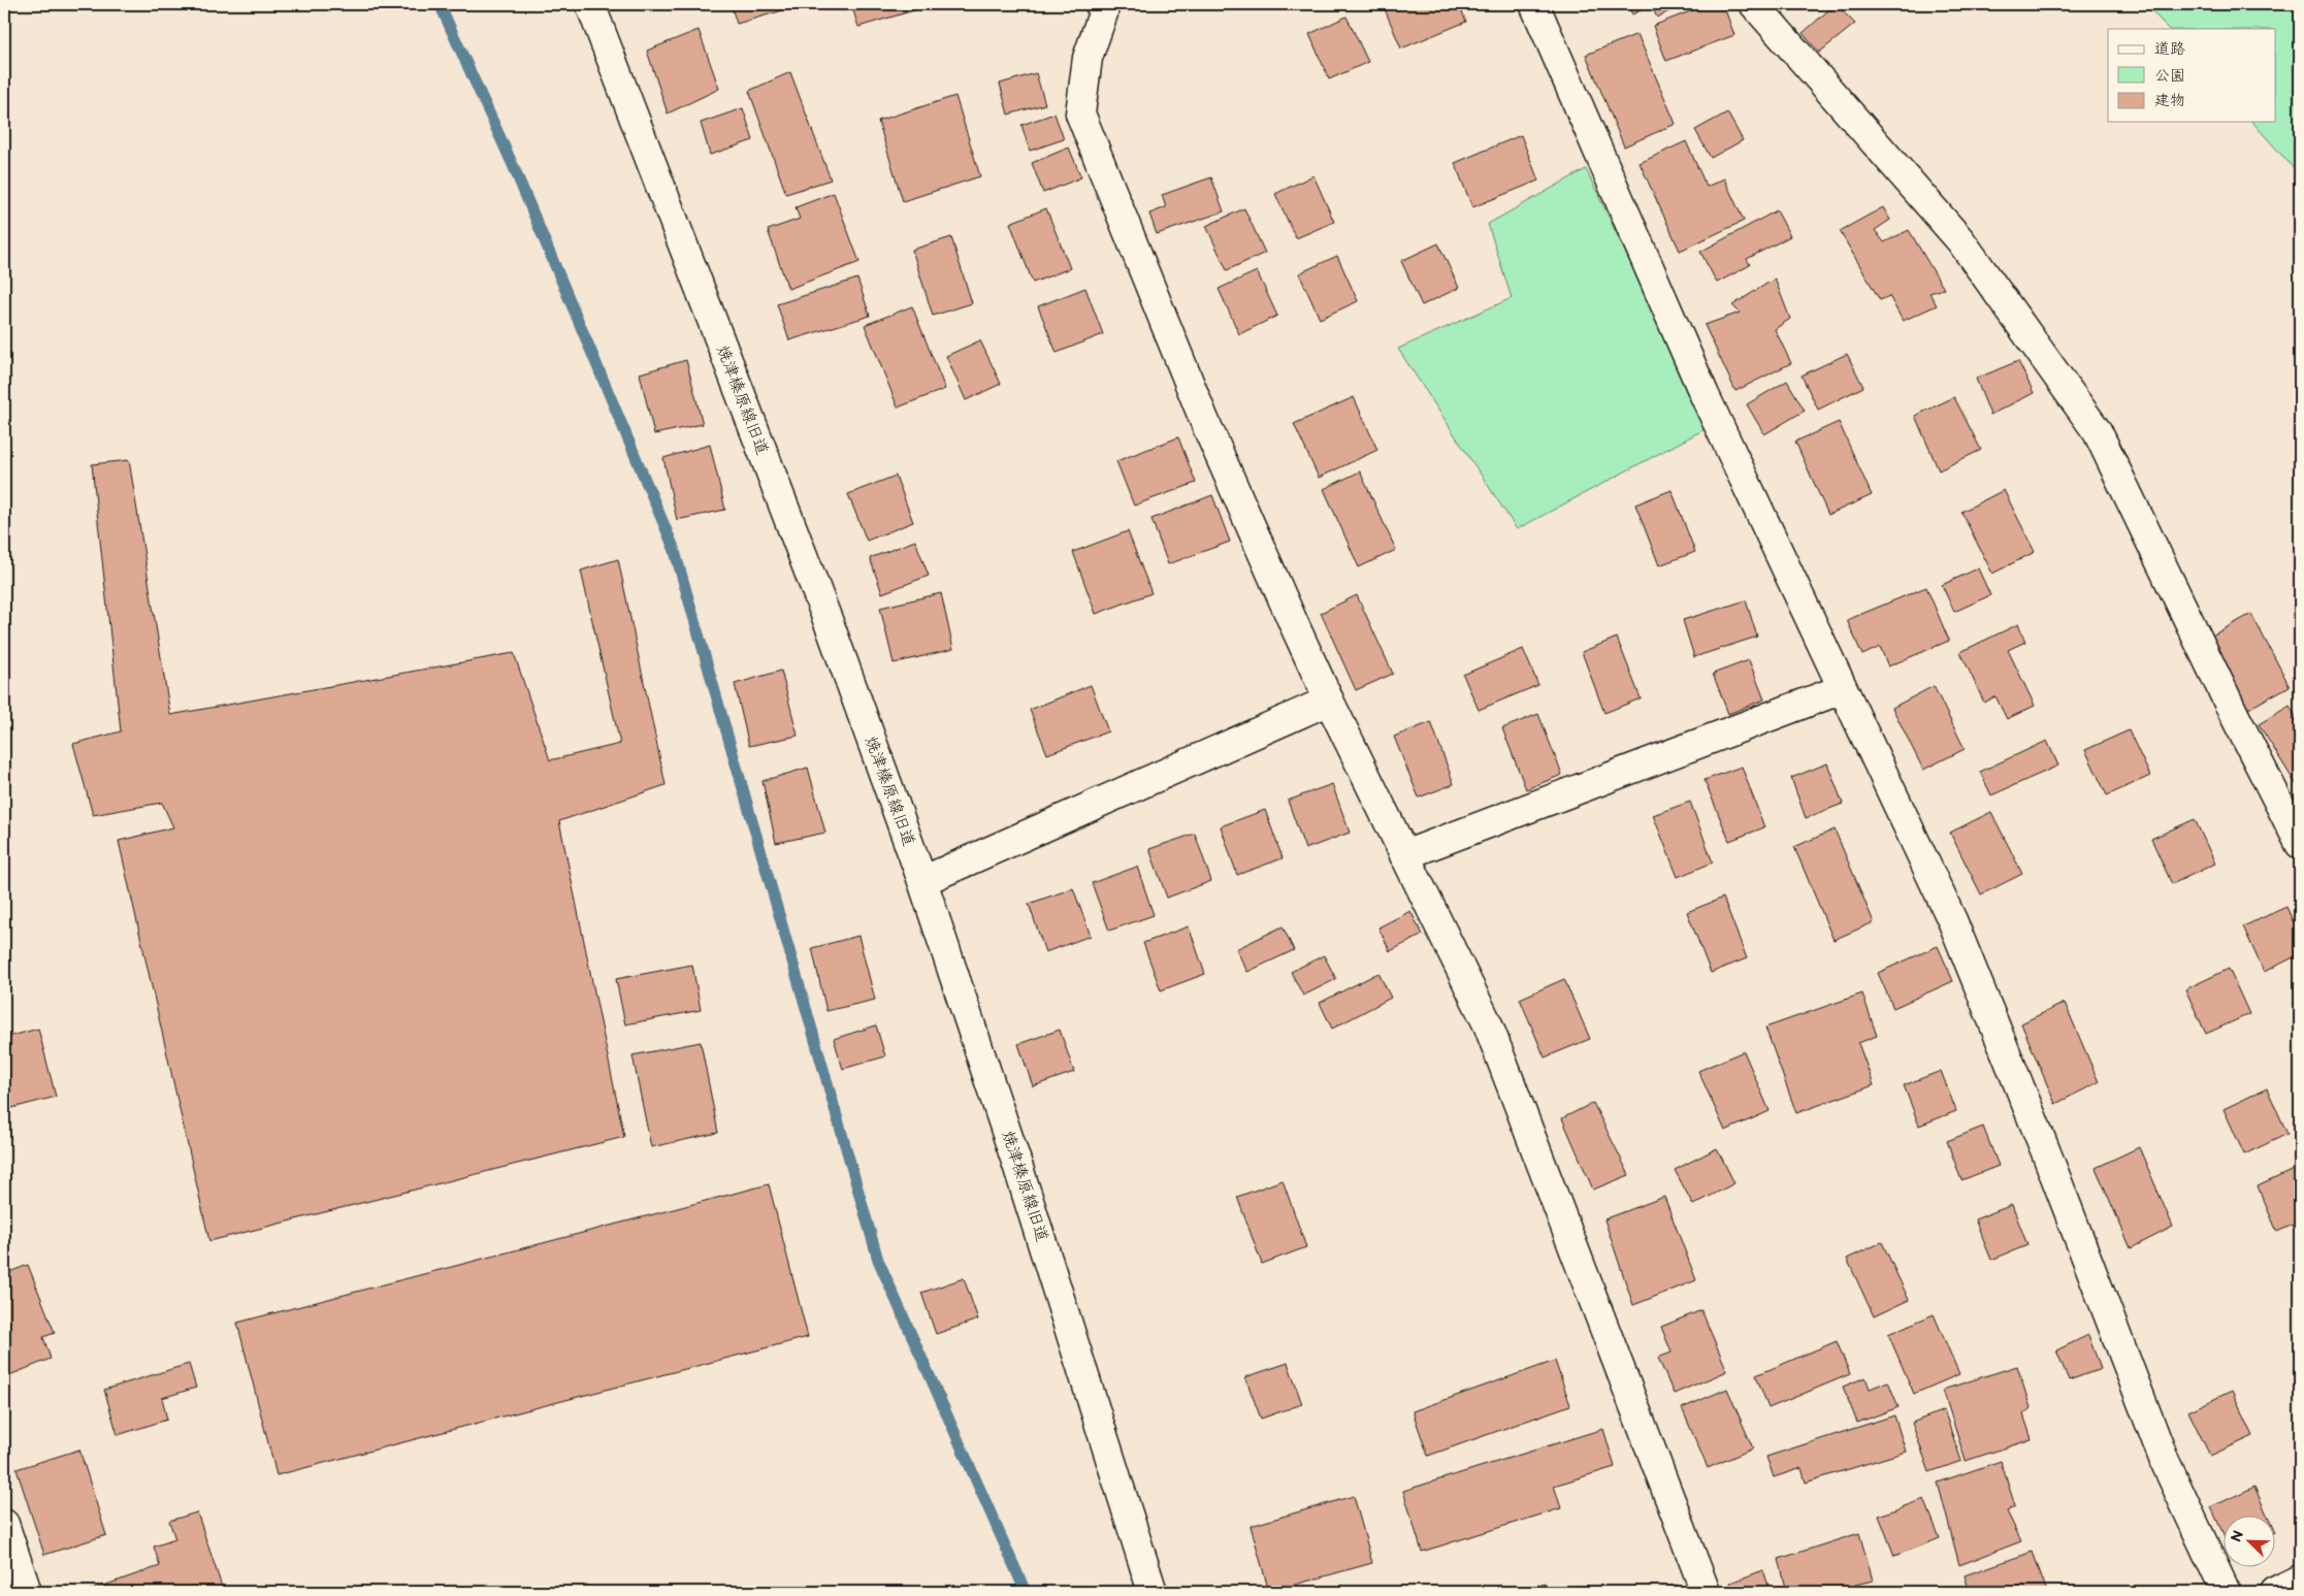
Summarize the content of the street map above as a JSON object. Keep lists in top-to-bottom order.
{
  "streets": {
    "street": ["焼津榛原線旧道"]
  },
  "legend": ["道路", "公園", "建物"],
  "north": "top left"
}
